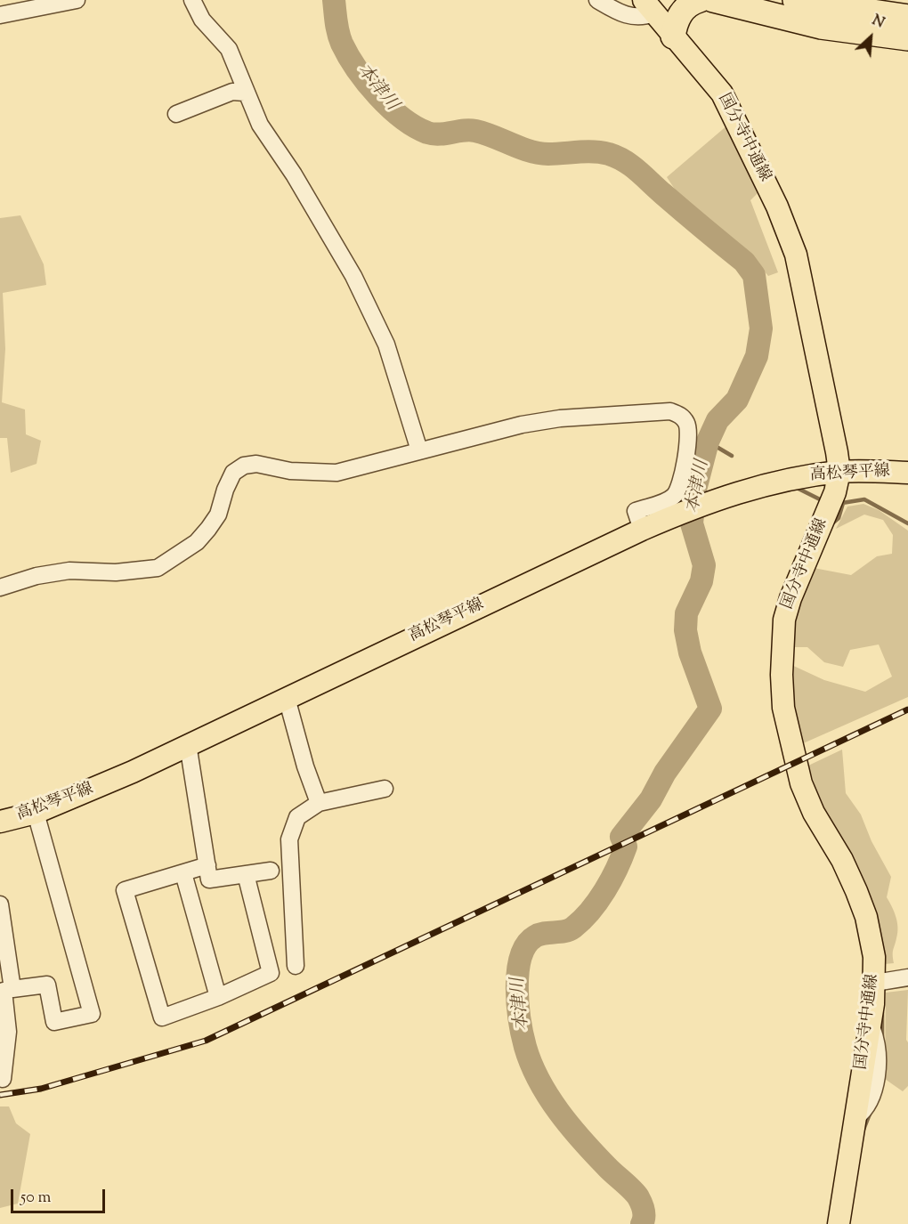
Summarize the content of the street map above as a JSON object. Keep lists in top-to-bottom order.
{
  "streets": {
    "main road": ["国分寺中通線", "高松琴平線"]
  },
  "crossings": [
    ["国分寺中通線", "高松琴平線"]
  ],
  "water": ["本津川"],
  "scale_bar": "50 m",
  "north": "top right"
}
